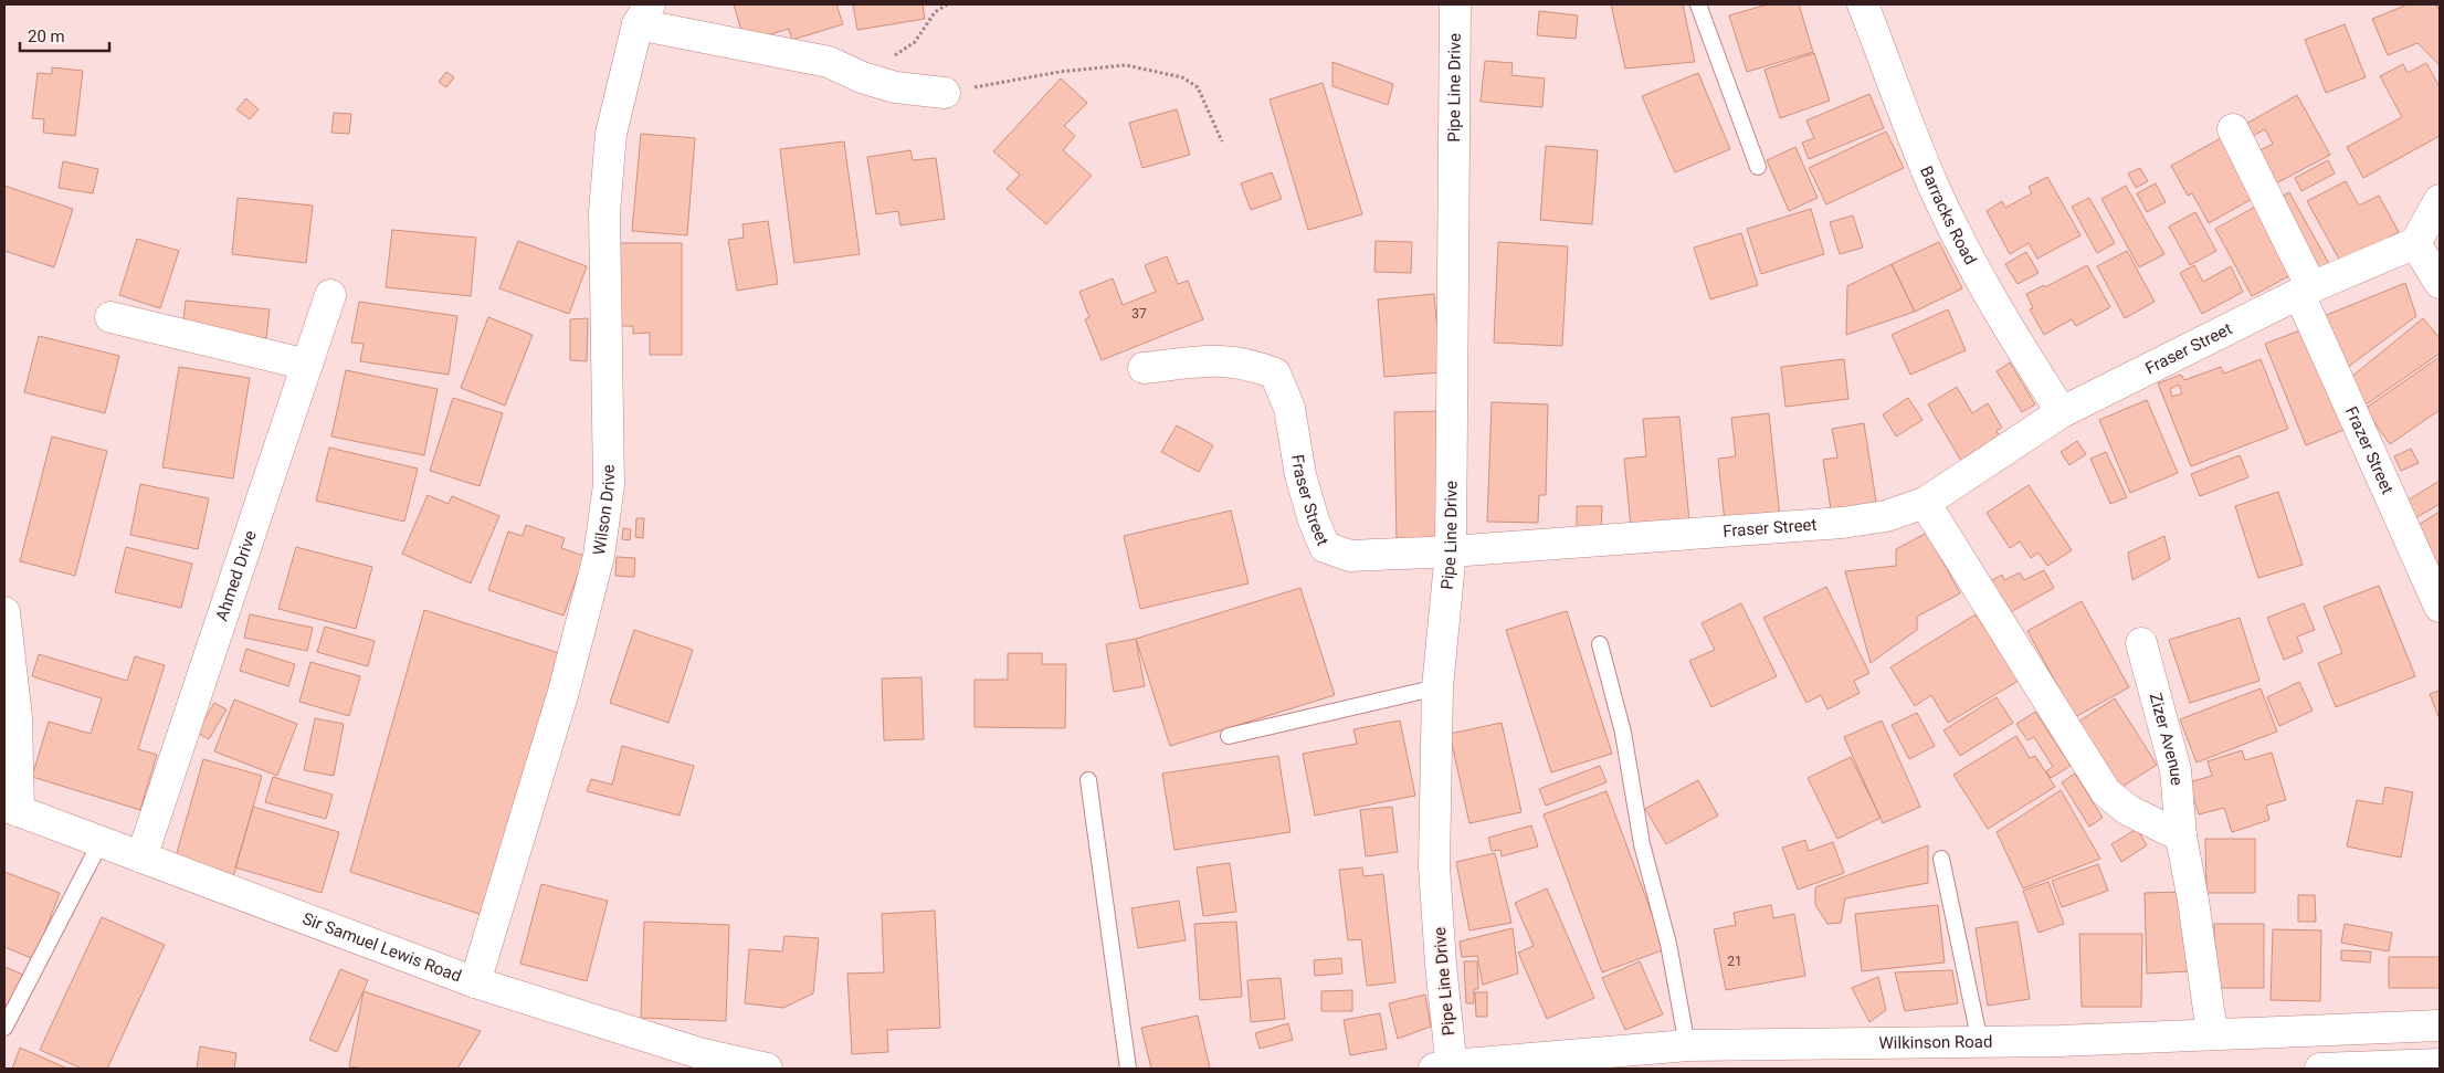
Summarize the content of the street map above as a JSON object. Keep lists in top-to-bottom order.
{
  "streets": {
    "street": [
      "Pipe Line Drive",
      "Barracks Road",
      "Fraser Street",
      "Frazer Street",
      "Wilson Drive",
      "Ahmed Drive",
      "Zizer Avenue",
      "Sir Samuel Lewis Road",
      "Wilkinson Road"
    ]
  },
  "crossings": [
    ["Pipe Line Drive", "Fraser Street"],
    ["Pipe Line Drive", "Wilkinson Road"],
    ["Barracks Road", "Fraser Street"],
    ["Fraser Street", "Frazer Street"],
    ["Wilson Drive", "Sir Samuel Lewis Road"],
    ["Ahmed Drive", "Sir Samuel Lewis Road"],
    ["Zizer Avenue", "Wilkinson Road"]
  ],
  "house_numbers": ["37", "21"],
  "scale_bar": "20 m"
}
